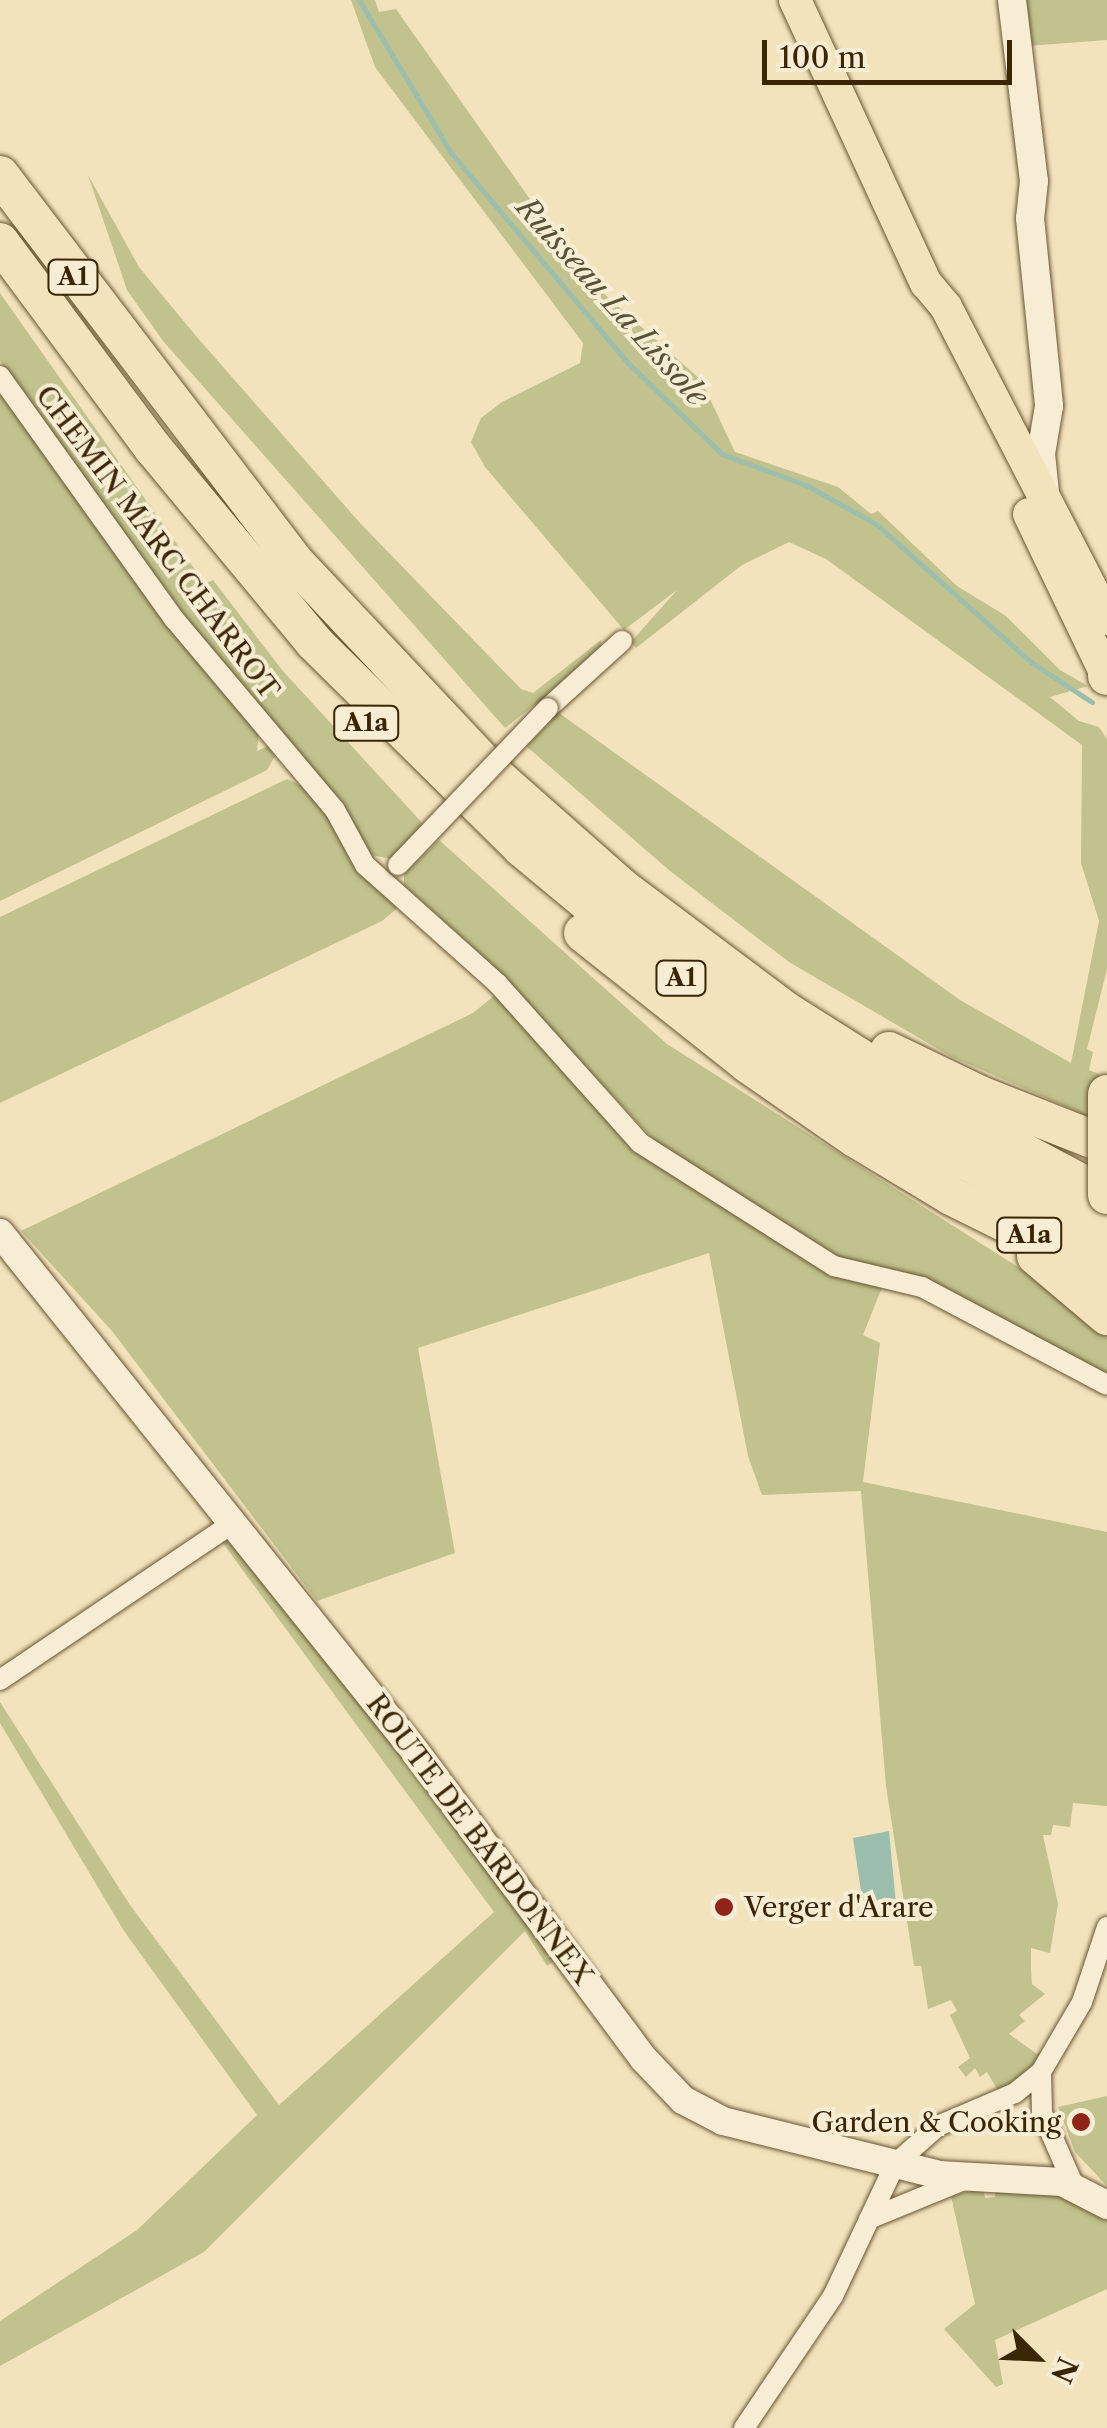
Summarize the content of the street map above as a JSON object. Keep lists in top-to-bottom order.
{
  "streets": {
    "highway": ["A1", "A1a"],
    "street": ["CHEMIN MARC CHARROT", "ROUTE DE BARDONNEX"]
  },
  "crossings": [
    ["A1", "A1a"]
  ],
  "water": ["Ruisseau La Lissole"],
  "places": ["Verger d'Arare", "Garden & Cooking"],
  "scale_bar": "100 m",
  "north": "bottom right"
}
